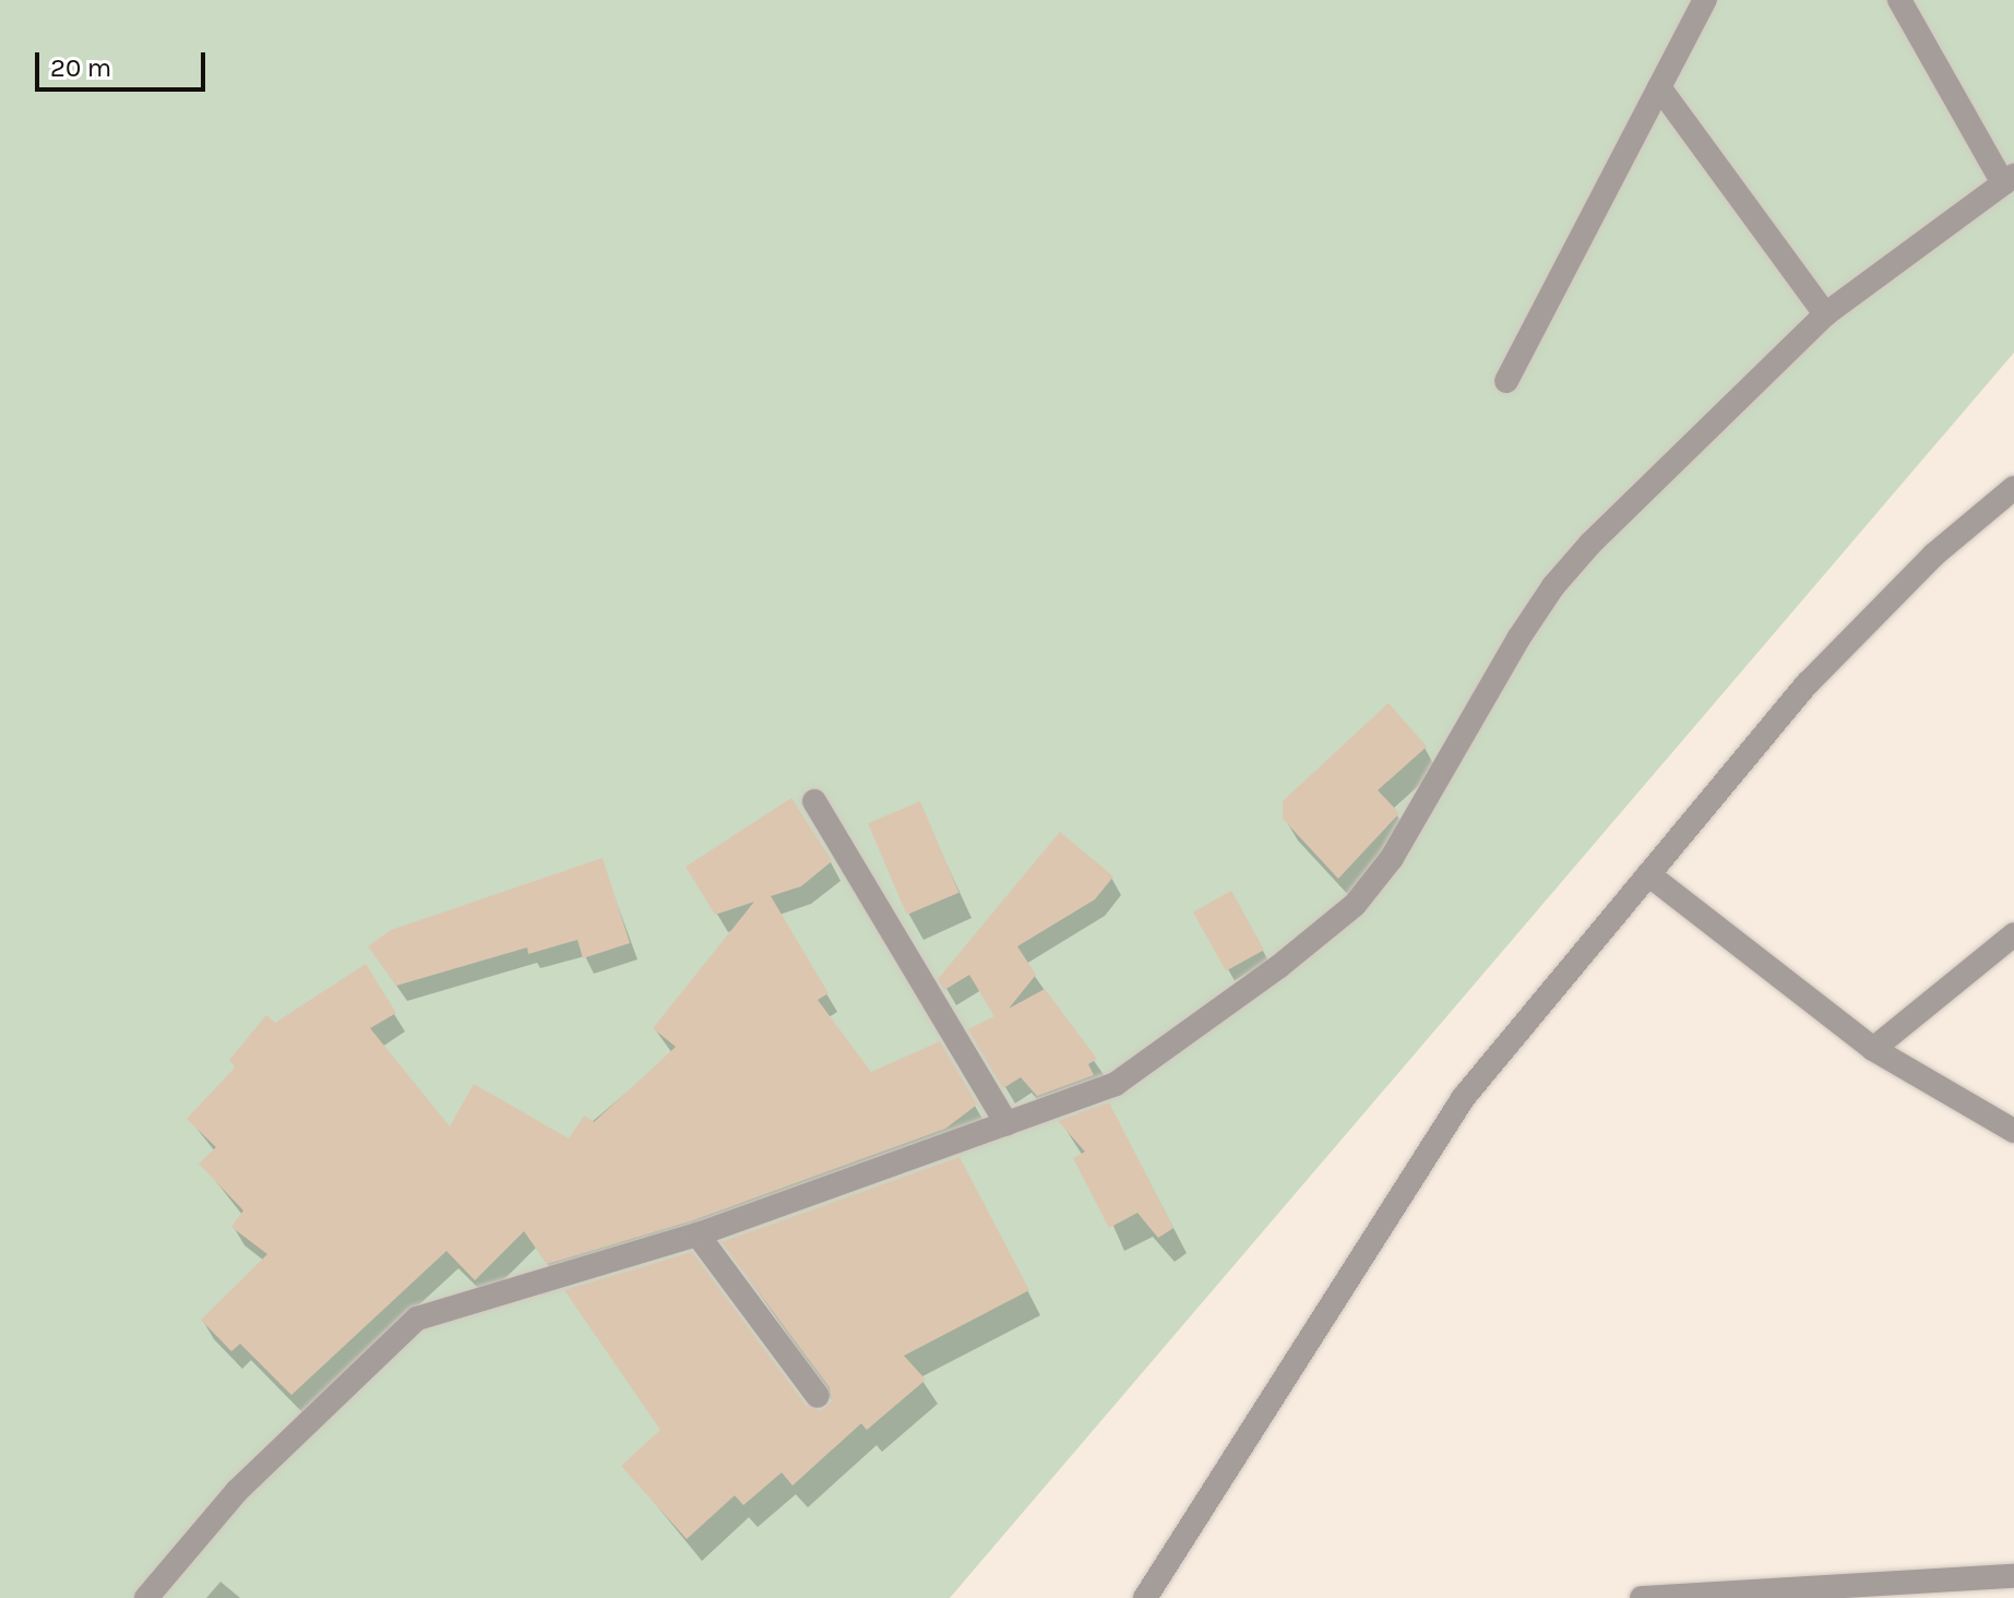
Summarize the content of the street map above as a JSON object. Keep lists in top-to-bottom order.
{
  "scale_bar": "20 m"
}
